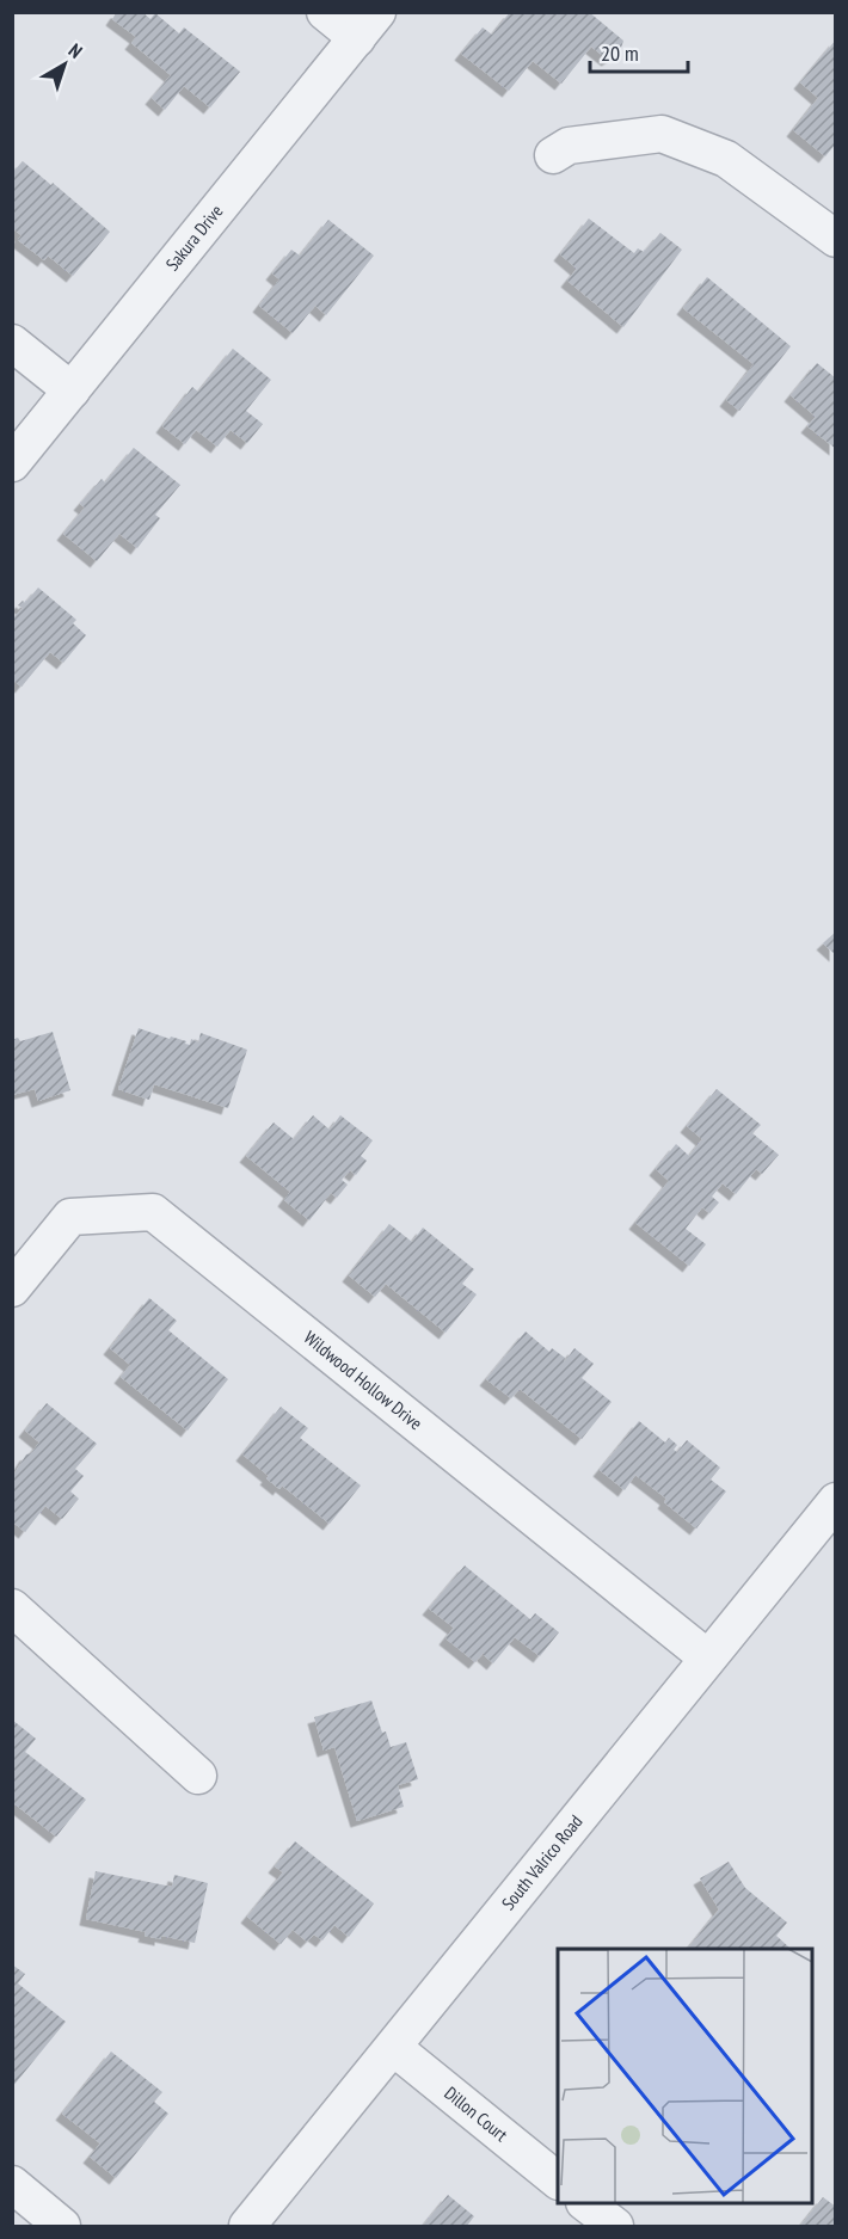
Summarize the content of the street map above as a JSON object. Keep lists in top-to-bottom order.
{
  "streets": {
    "street": [
      "Sakura Drive",
      "Wildwood Hollow Drive",
      "South Valrico Road",
      "Dillon Court"
    ]
  },
  "crossings": [
    ["Wildwood Hollow Drive", "South Valrico Road"],
    ["South Valrico Road", "Dillon Court"]
  ],
  "scale_bar": "20 m",
  "north": "top right"
}
